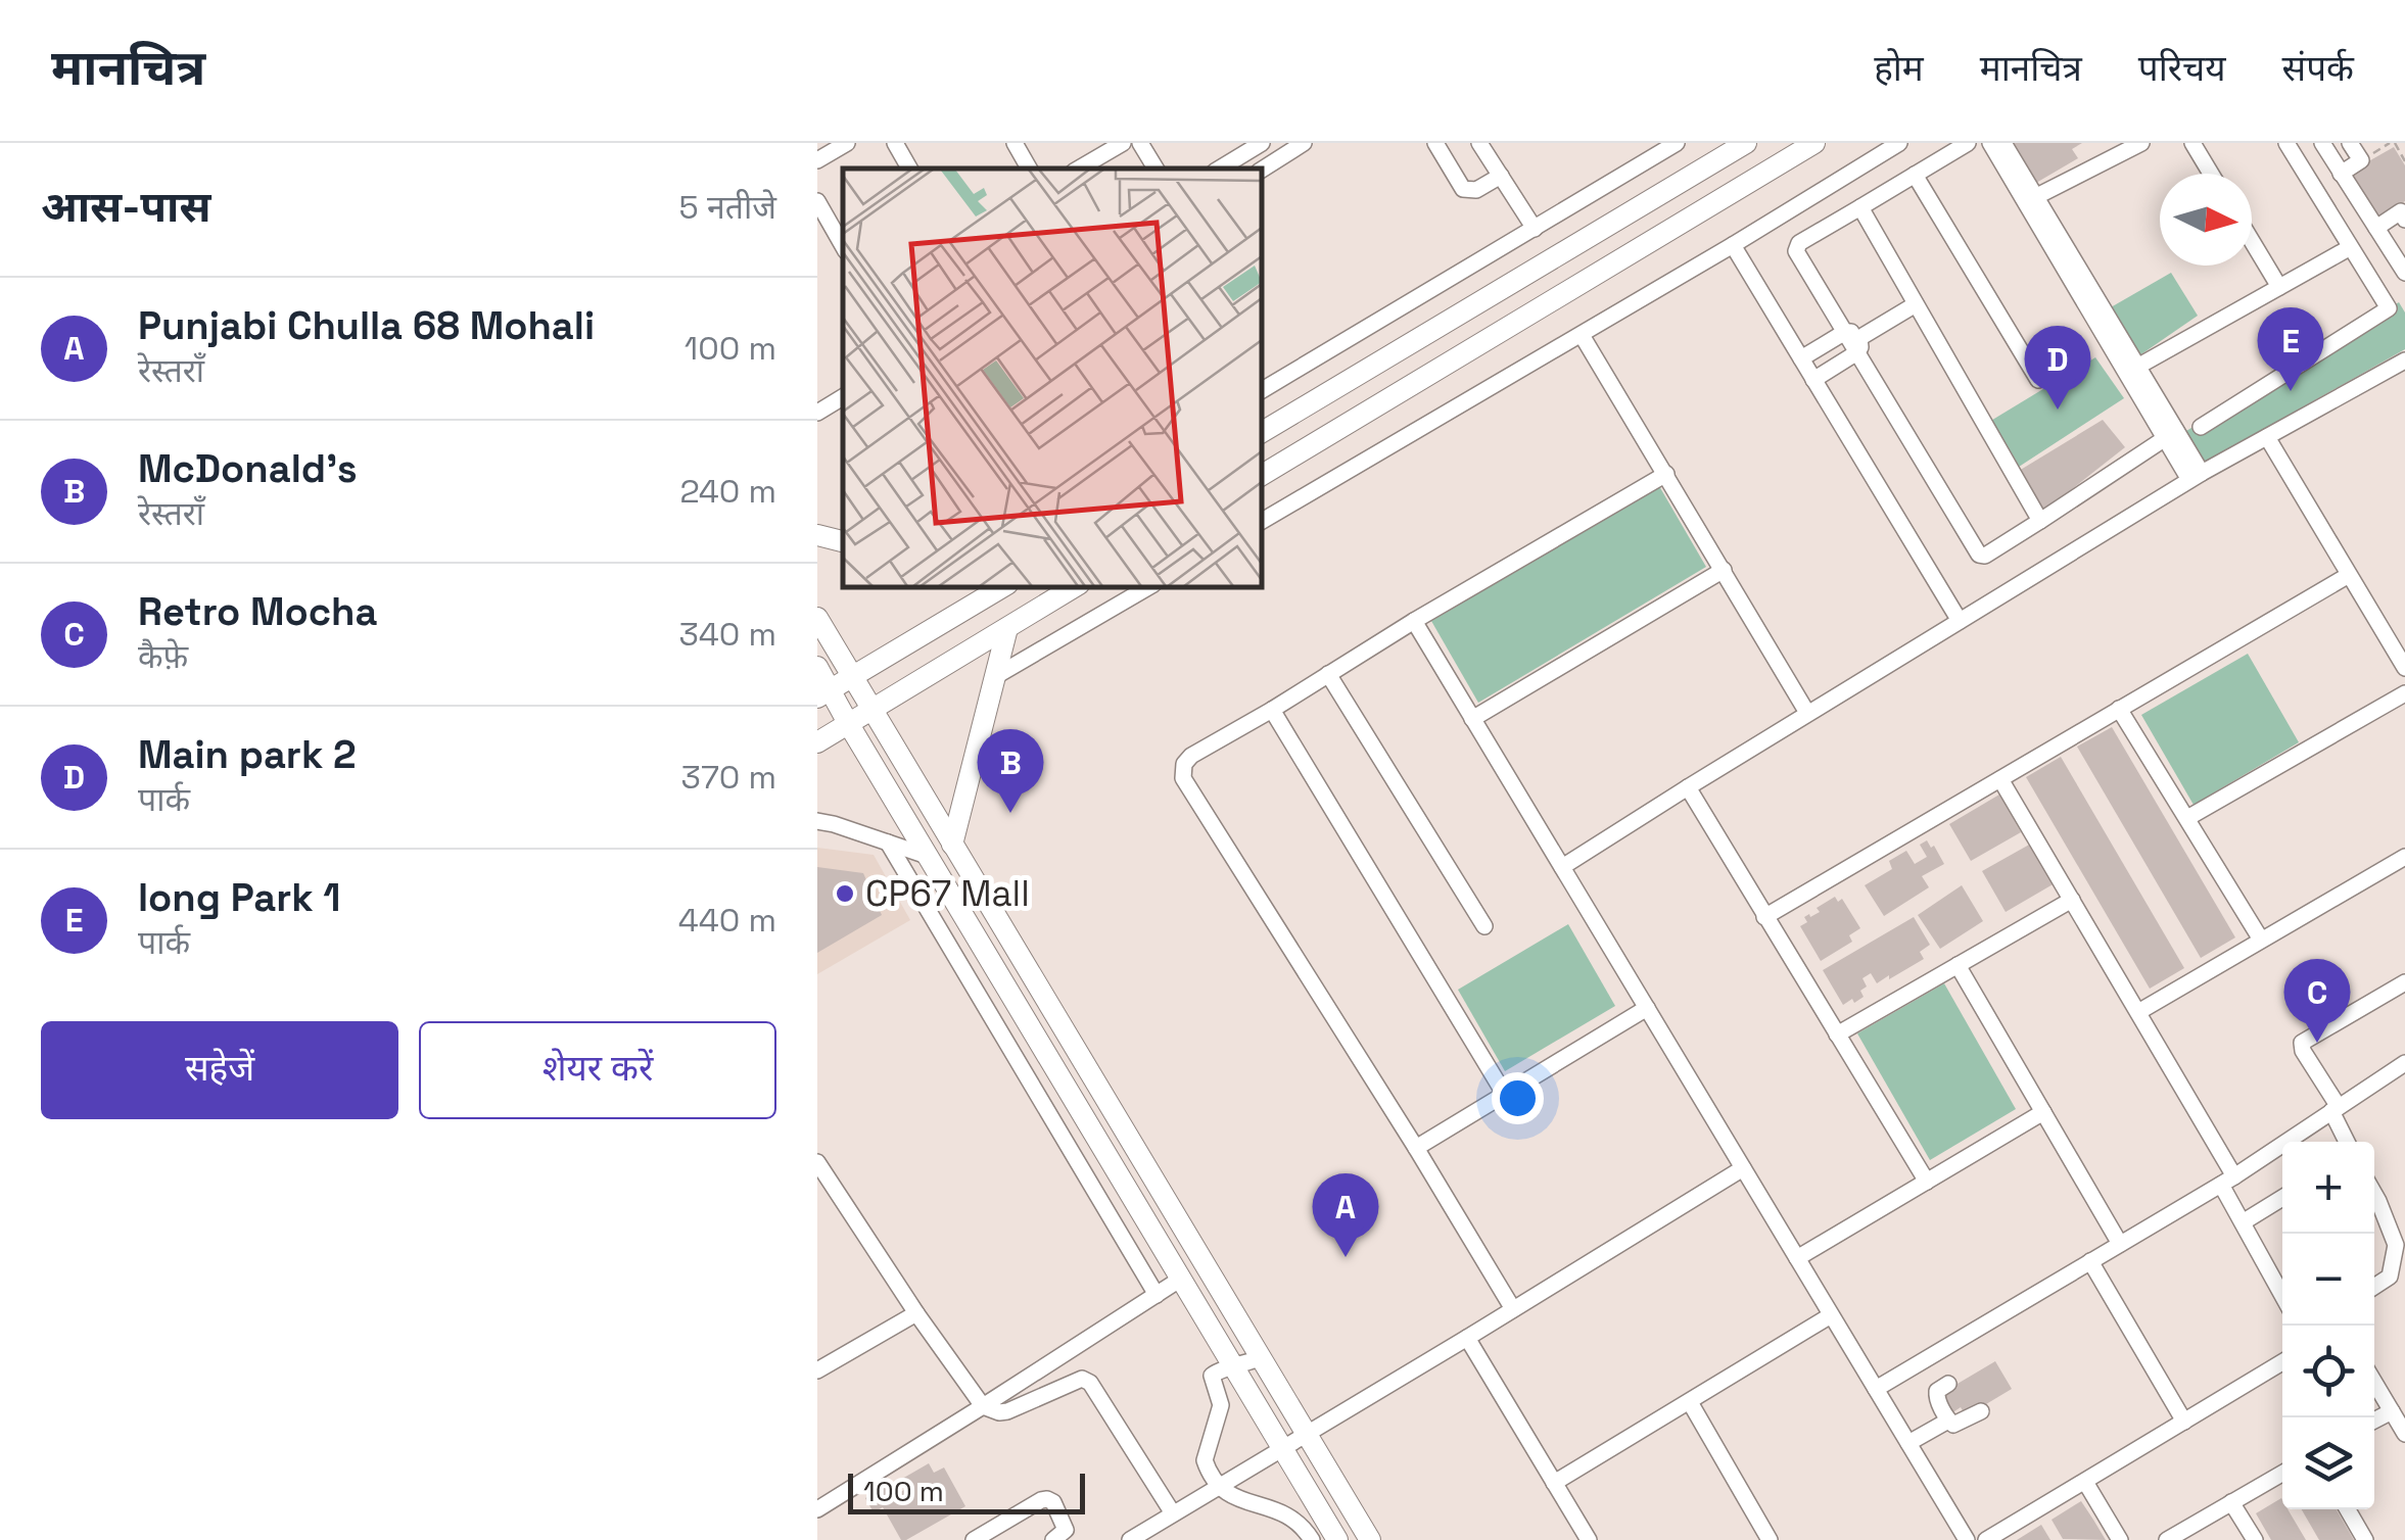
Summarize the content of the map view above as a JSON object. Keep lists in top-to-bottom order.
{
  "places": ["CP67 Mall"],
  "scale_bar": "100 m",
  "north": "right",
  "page": {
    "header": "मानचित्र",
    "nav": [
      "होम",
      "मानचित्र",
      "परिचय",
      "संपर्क"
    ],
    "heading": ["आस-पास", "5 नतीजे"],
    "list": [
      {
        "mark": "A",
        "name": "Punjabi Chulla 68 Mohali",
        "note": "रेस्तराँ",
        "value": "100 m"
      },
      {
        "mark": "B",
        "name": "McDonald's",
        "note": "रेस्तराँ",
        "value": "240 m"
      },
      {
        "mark": "C",
        "name": "Retro Mocha",
        "note": "कैफ़े",
        "value": "340 m"
      },
      {
        "mark": "D",
        "name": "Main park 2",
        "note": "पार्क",
        "value": "370 m"
      },
      {
        "mark": "E",
        "name": "long Park 1",
        "note": "पार्क",
        "value": "440 m"
      }
    ],
    "pins": [
      "E",
      "D",
      "B",
      "C",
      "A"
    ],
    "buttons": ["सहेजें", "शेयर करें"],
    "map_buttons": ["+", "−"],
    "scale": "100 m"
  }
}
